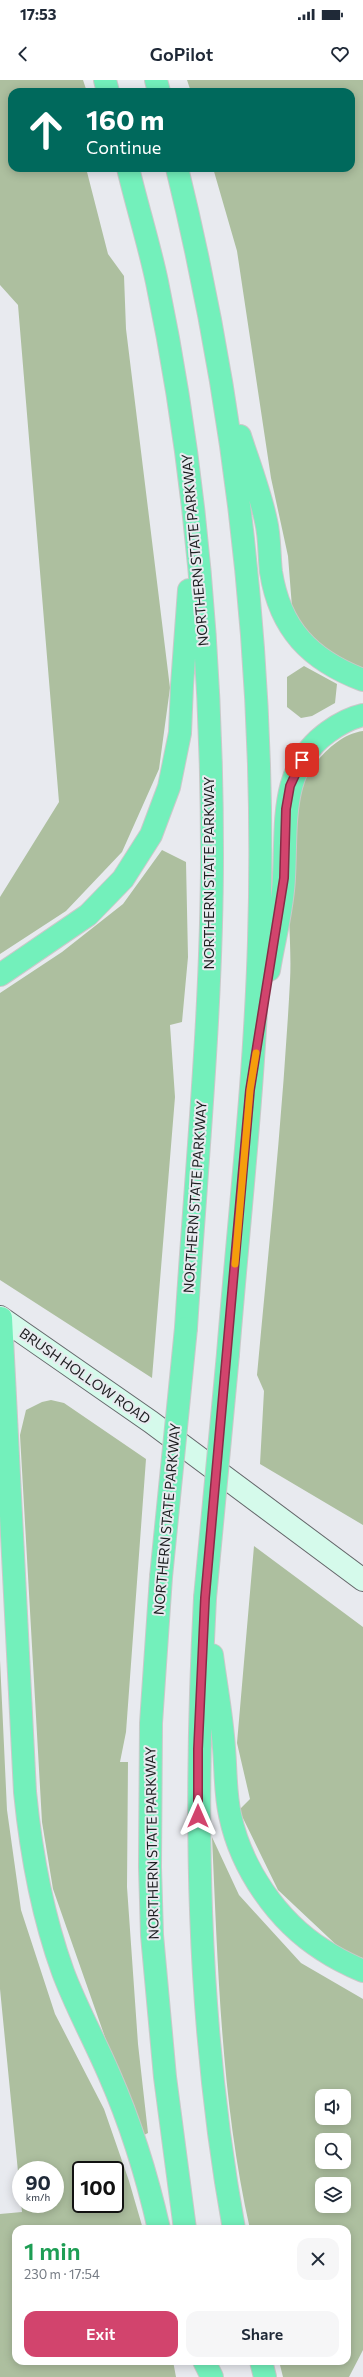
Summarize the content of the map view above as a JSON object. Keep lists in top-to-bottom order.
{
  "streets": {
    "highway": ["NORTHERN STATE PARKWAY"],
    "main road": ["BRUSH HOLLOW ROAD"]
  },
  "page": {
    "status": "17:53",
    "header": "GoPilot",
    "turn": ["160 m", "Continue"],
    "speed": "90 km/h",
    "limit": "100",
    "heading": ["1 min", "230 m · 17:54"],
    "buttons": ["Exit", "Share"]
  }
}
